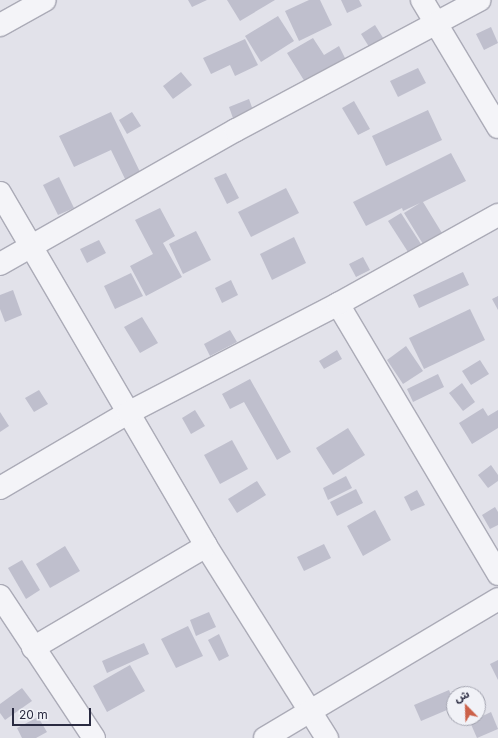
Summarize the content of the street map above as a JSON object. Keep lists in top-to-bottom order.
{
  "scale_bar": "20 m",
  "north": "top left"
}
